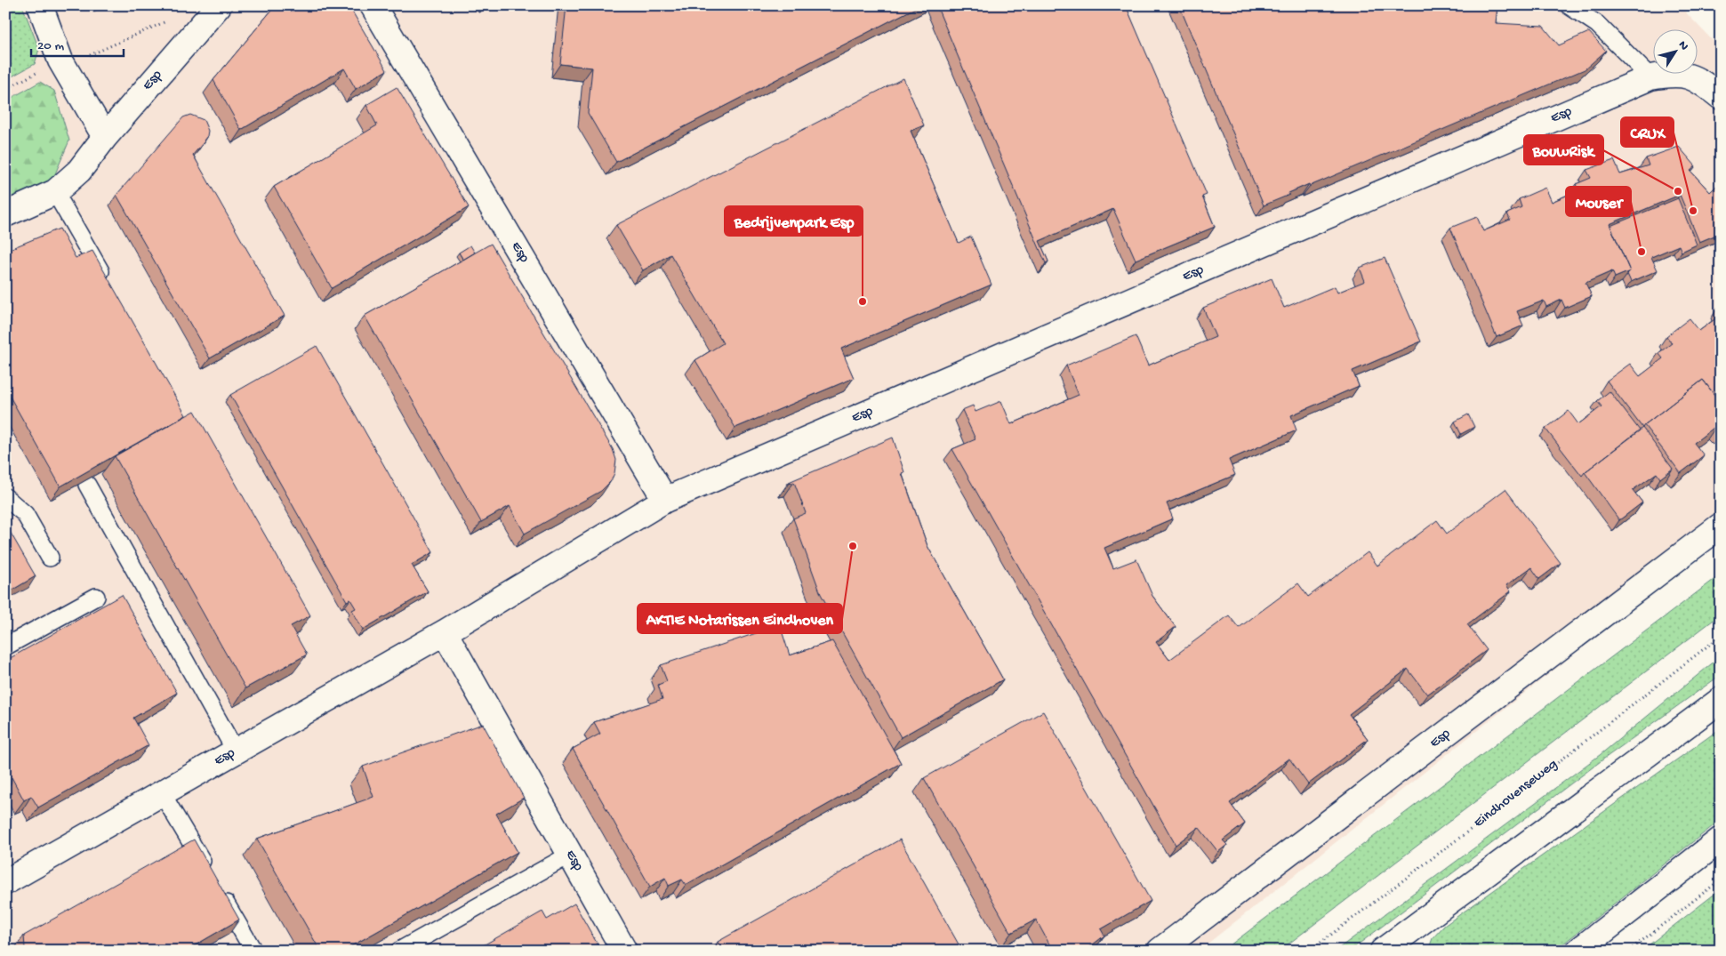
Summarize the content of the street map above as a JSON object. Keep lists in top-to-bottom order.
{
  "streets": {
    "street": ["Esp"],
    "path": ["Eindhovenseweg"]
  },
  "places": [
    "BouwRisk",
    "CRUX",
    "Mouser",
    "Bedrijvenpark Esp",
    "AKTIE Notarissen Eindhoven"
  ],
  "scale_bar": "20 m",
  "north": "top right"
}
